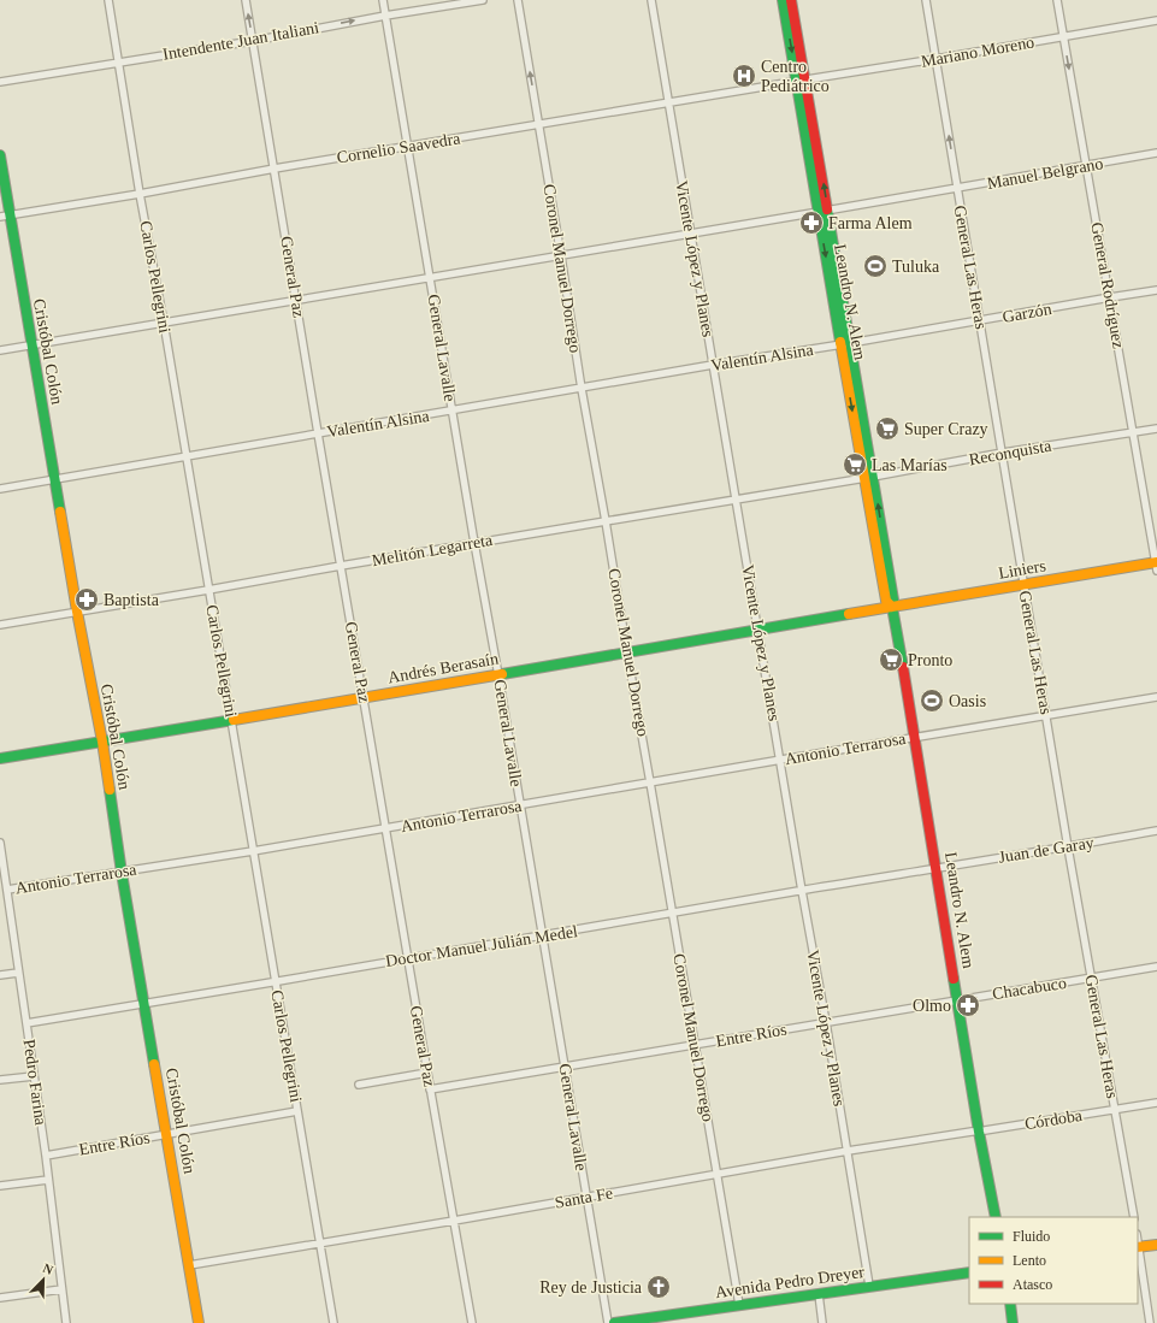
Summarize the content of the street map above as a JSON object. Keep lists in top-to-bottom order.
{
  "streets": {
    "street": [
      "Intendente Juan Italiani",
      "Mariano Moreno",
      "Cornelio Saavedra",
      "Manuel Belgrano",
      "Vicente López y Planes",
      "General Las Heras",
      "Coronel Manuel Dorrego",
      "Carlos Pellegrini",
      "General Paz",
      "General Rodríguez",
      "Leandro N. Alem",
      "Garzón",
      "General Lavalle",
      "Cristóbal Colón",
      "Valentín Alsina",
      "Reconquista",
      "Melitón Legarreta",
      "Liniers",
      "Andrés Berasaín",
      "Antonio Terrarosa",
      "Juan de Garay",
      "Doctor Manuel Julián Medel",
      "Chacabuco",
      "Entre Ríos",
      "Pedro Farina",
      "Córdoba",
      "Santa Fe",
      "Avenida Pedro Dreyer"
    ]
  },
  "crossings": [
    ["Intendente Juan Italiani", "Carlos Pellegrini"],
    ["Intendente Juan Italiani", "General Paz"],
    ["Intendente Juan Italiani", "General Lavalle"],
    ["Mariano Moreno", "Cornelio Saavedra"],
    ["Mariano Moreno", "General Las Heras"],
    ["Mariano Moreno", "General Rodríguez"],
    ["Mariano Moreno", "Leandro N. Alem"],
    ["Cornelio Saavedra", "Vicente López y Planes"],
    ["Cornelio Saavedra", "Coronel Manuel Dorrego"],
    ["Cornelio Saavedra", "Carlos Pellegrini"],
    ["Cornelio Saavedra", "General Paz"],
    ["Cornelio Saavedra", "Leandro N. Alem"],
    ["Cornelio Saavedra", "General Lavalle"],
    ["Cornelio Saavedra", "Cristóbal Colón"],
    ["Manuel Belgrano", "Vicente López y Planes"],
    ["Manuel Belgrano", "General Las Heras"],
    ["Manuel Belgrano", "Coronel Manuel Dorrego"],
    ["Manuel Belgrano", "Carlos Pellegrini"],
    ["Manuel Belgrano", "General Paz"],
    ["Manuel Belgrano", "General Rodríguez"],
    ["Manuel Belgrano", "Leandro N. Alem"],
    ["Manuel Belgrano", "General Lavalle"],
    ["Manuel Belgrano", "Cristóbal Colón"],
    ["Vicente López y Planes", "Valentín Alsina"],
    ["Vicente López y Planes", "Melitón Legarreta"],
    ["Vicente López y Planes", "Andrés Berasaín"],
    ["Vicente López y Planes", "Antonio Terrarosa"],
    ["Vicente López y Planes", "Doctor Manuel Julián Medel"],
    ["Vicente López y Planes", "Entre Ríos"],
    ["Vicente López y Planes", "Santa Fe"],
    ["Vicente López y Planes", "Avenida Pedro Dreyer"],
    ["General Las Heras", "Garzón"],
    ["General Las Heras", "Reconquista"],
    ["General Las Heras", "Liniers"],
    ["General Las Heras", "Antonio Terrarosa"],
    ["General Las Heras", "Juan de Garay"],
    ["General Las Heras", "Chacabuco"],
    ["General Las Heras", "Córdoba"],
    ["Coronel Manuel Dorrego", "Valentín Alsina"],
    ["Coronel Manuel Dorrego", "Melitón Legarreta"],
    ["Coronel Manuel Dorrego", "Andrés Berasaín"],
    ["Coronel Manuel Dorrego", "Antonio Terrarosa"],
    ["Coronel Manuel Dorrego", "Doctor Manuel Julián Medel"],
    ["Coronel Manuel Dorrego", "Entre Ríos"],
    ["Coronel Manuel Dorrego", "Santa Fe"],
    ["Coronel Manuel Dorrego", "Avenida Pedro Dreyer"],
    ["Carlos Pellegrini", "Valentín Alsina"],
    ["Carlos Pellegrini", "Melitón Legarreta"],
    ["Carlos Pellegrini", "Andrés Berasaín"],
    ["Carlos Pellegrini", "Antonio Terrarosa"],
    ["Carlos Pellegrini", "Doctor Manuel Julián Medel"],
    ["Carlos Pellegrini", "Entre Ríos"],
    ["Carlos Pellegrini", "Santa Fe"],
    ["General Paz", "Valentín Alsina"],
    ["General Paz", "Melitón Legarreta"],
    ["General Paz", "Andrés Berasaín"],
    ["General Paz", "Antonio Terrarosa"],
    ["General Paz", "Doctor Manuel Julián Medel"],
    ["General Paz", "Entre Ríos"],
    ["General Paz", "Santa Fe"],
    ["General Rodríguez", "Garzón"],
    ["General Rodríguez", "Reconquista"],
    ["General Rodríguez", "Liniers"],
    ["Leandro N. Alem", "Garzón"],
    ["Leandro N. Alem", "Valentín Alsina"],
    ["Leandro N. Alem", "Reconquista"],
    ["Leandro N. Alem", "Melitón Legarreta"],
    ["Leandro N. Alem", "Liniers"],
    ["Leandro N. Alem", "Andrés Berasaín"],
    ["Leandro N. Alem", "Antonio Terrarosa"],
    ["Leandro N. Alem", "Juan de Garay"],
    ["Leandro N. Alem", "Doctor Manuel Julián Medel"],
    ["Leandro N. Alem", "Chacabuco"],
    ["Leandro N. Alem", "Entre Ríos"],
    ["Leandro N. Alem", "Córdoba"],
    ["Leandro N. Alem", "Santa Fe"],
    ["Garzón", "Valentín Alsina"],
    ["General Lavalle", "Valentín Alsina"],
    ["General Lavalle", "Melitón Legarreta"],
    ["General Lavalle", "Andrés Berasaín"],
    ["General Lavalle", "Antonio Terrarosa"],
    ["General Lavalle", "Doctor Manuel Julián Medel"],
    ["General Lavalle", "Entre Ríos"],
    ["General Lavalle", "Santa Fe"],
    ["Cristóbal Colón", "Valentín Alsina"],
    ["Cristóbal Colón", "Melitón Legarreta"],
    ["Cristóbal Colón", "Andrés Berasaín"],
    ["Cristóbal Colón", "Antonio Terrarosa"],
    ["Cristóbal Colón", "Doctor Manuel Julián Medel"],
    ["Cristóbal Colón", "Entre Ríos"],
    ["Cristóbal Colón", "Santa Fe"],
    ["Reconquista", "Melitón Legarreta"],
    ["Liniers", "Andrés Berasaín"],
    ["Antonio Terrarosa", "Pedro Farina"],
    ["Juan de Garay", "Doctor Manuel Julián Medel"],
    ["Doctor Manuel Julián Medel", "Pedro Farina"],
    ["Chacabuco", "Entre Ríos"],
    ["Entre Ríos", "Pedro Farina"],
    ["Córdoba", "Santa Fe"]
  ],
  "places": {
    "hospital": ["Centro Pediátrico"],
    "pharmacy": ["Farma Alem", "Baptista", "Olmo"],
    "sports": ["Tuluka", "Oasis"],
    "supermarket": ["Super Crazy", "Las Marías", "Pronto"],
    "church": ["Rey de Justicia"]
  },
  "legend": ["Fluido", "Lento", "Atasco"],
  "north": "top right"
}
